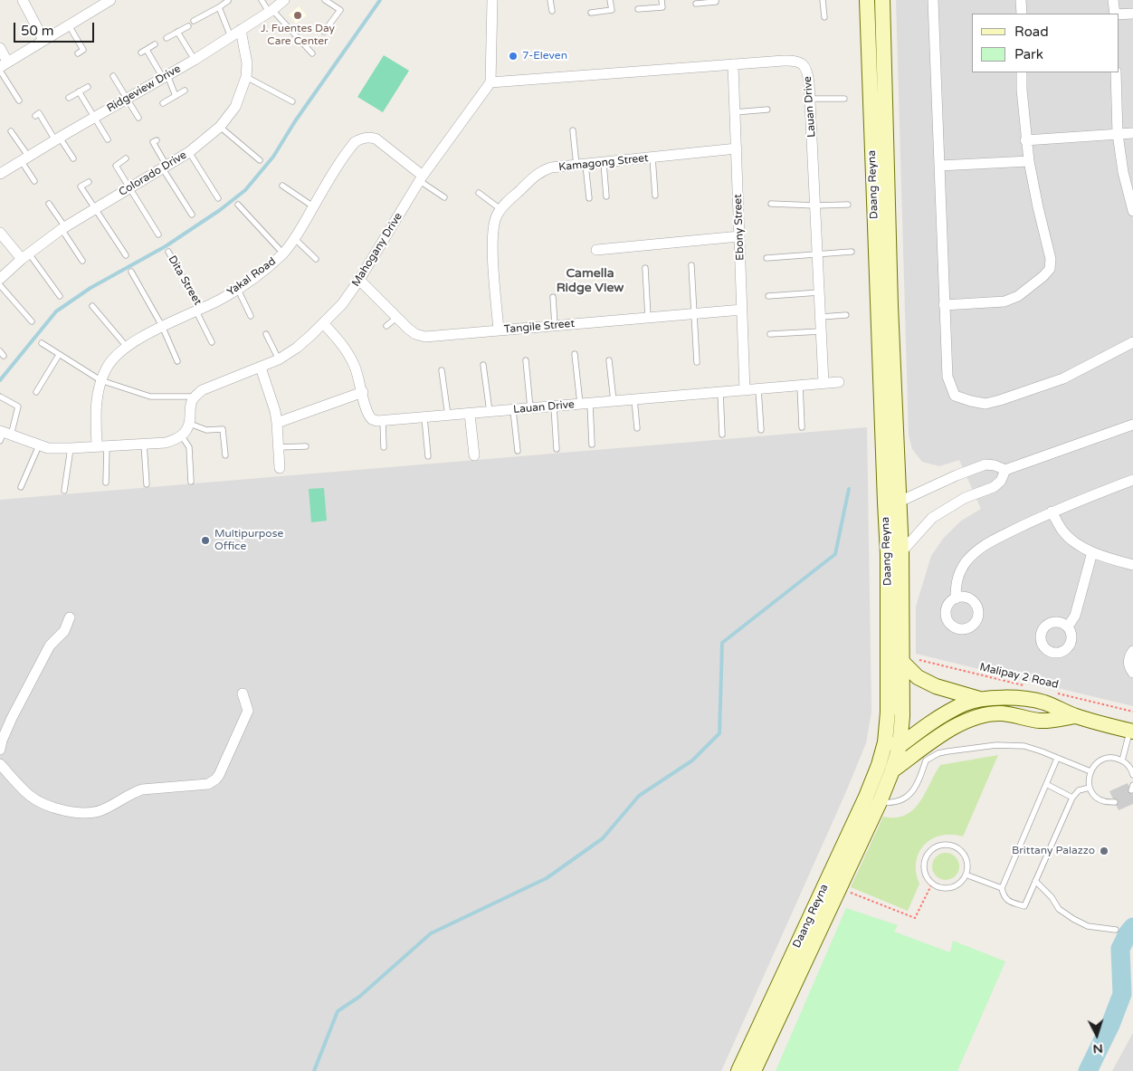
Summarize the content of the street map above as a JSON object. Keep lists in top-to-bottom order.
{
  "streets": {
    "main road": ["Daang Reyna"],
    "street": [
      "Ridgeview Drive",
      "Lauan Drive",
      "Kamagong Street",
      "Colorado Drive",
      "Ebony Street",
      "Mahogany Drive",
      "Yakal Road",
      "Tangile Street"
    ],
    "lane": ["Dita Street"],
    "path": ["Malipay 2 Road"]
  },
  "crossings": [
    ["Ridgeview Drive", "Colorado Drive"],
    ["Lauan Drive", "Ebony Street"],
    ["Lauan Drive", "Mahogany Drive"],
    ["Kamagong Street", "Ebony Street"],
    ["Kamagong Street", "Tangile Street"],
    ["Daang Reyna", "Malipay 2 Road"],
    ["Ebony Street", "Tangile Street"],
    ["Mahogany Drive", "Yakal Road"],
    ["Mahogany Drive", "Tangile Street"],
    ["Yakal Road", "Dita Street"]
  ],
  "districts": ["Camella Ridge View"],
  "places": [
    "J. Fuentes Day Care Center",
    "7-Eleven",
    "Multipurpose Office",
    "Brittany Palazzo"
  ],
  "legend": ["Road", "Park"],
  "scale_bar": "50 m",
  "north": "bottom"
}
